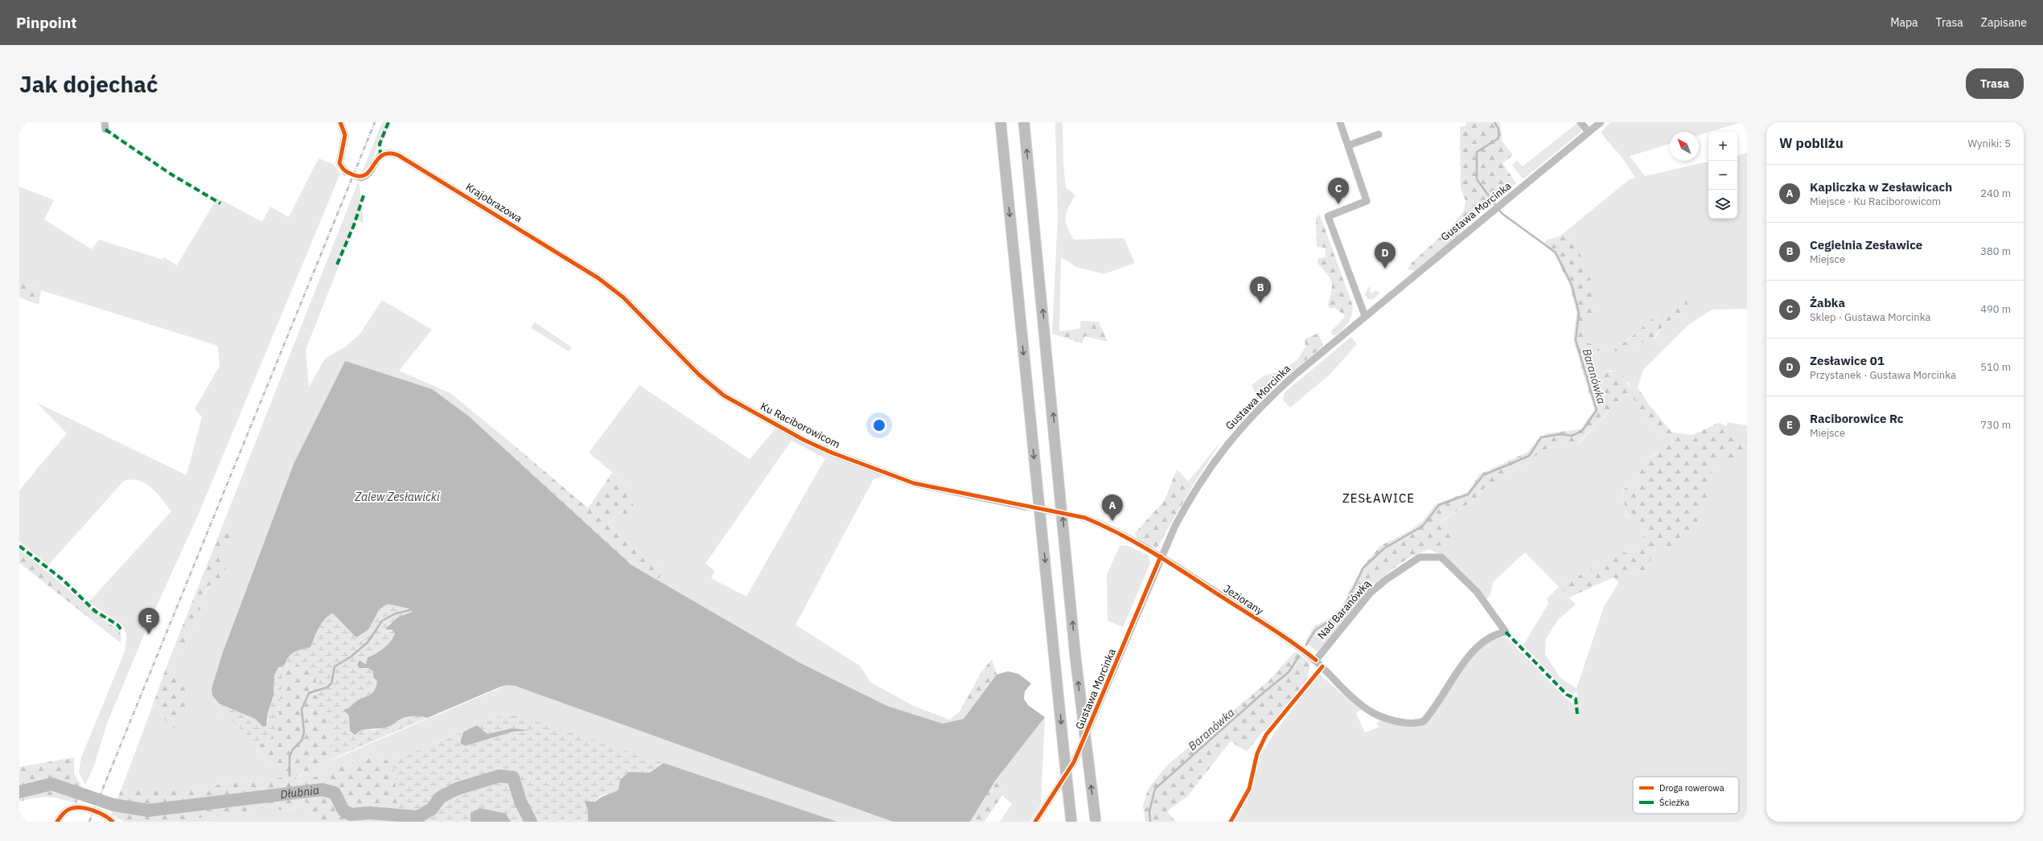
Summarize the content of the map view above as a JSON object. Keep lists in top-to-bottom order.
{
  "streets": {
    "street": [
      "Krajobrazowa",
      "Gustawa Morcinka",
      "Ku Raciborowicom",
      "Jeziorany",
      "Nad Baranówką"
    ]
  },
  "crossings": [
    ["Krajobrazowa", "Ku Raciborowicom"],
    ["Gustawa Morcinka", "Jeziorany"],
    ["Jeziorany", "Nad Baranówką"]
  ],
  "districts": ["ZESŁAWICE"],
  "water": ["Baranówka", "Zalew Zesławicki", "Dłubnia"],
  "legend": ["Droga rowerowa", "Ścieżka"],
  "north": "top left",
  "page": {
    "header": "Pinpoint",
    "nav": ["Mapa", "Trasa", "Zapisane"],
    "buttons": "Trasa",
    "title": "Jak dojechać",
    "heading": ["W pobliżu", "Wyniki: 5"],
    "map_buttons": ["+", "−"],
    "list": [
      {
        "mark": "A",
        "name": "Kapliczka w Zesławicach",
        "note": "Miejsce · Ku Raciborowicom",
        "value": "240 m"
      },
      {
        "mark": "B",
        "name": "Cegielnia Zesławice",
        "note": "Miejsce",
        "value": "380 m"
      },
      {
        "mark": "C",
        "name": "Żabka",
        "note": "Sklep · Gustawa Morcinka",
        "value": "490 m"
      },
      {
        "mark": "D",
        "name": "Zesławice 01",
        "note": "Przystanek · Gustawa Morcinka",
        "value": "510 m"
      },
      {
        "mark": "E",
        "name": "Raciborowice Rc",
        "note": "Miejsce",
        "value": "730 m"
      }
    ],
    "pins": [
      "C",
      "D",
      "B",
      "A",
      "E"
    ]
  }
}
